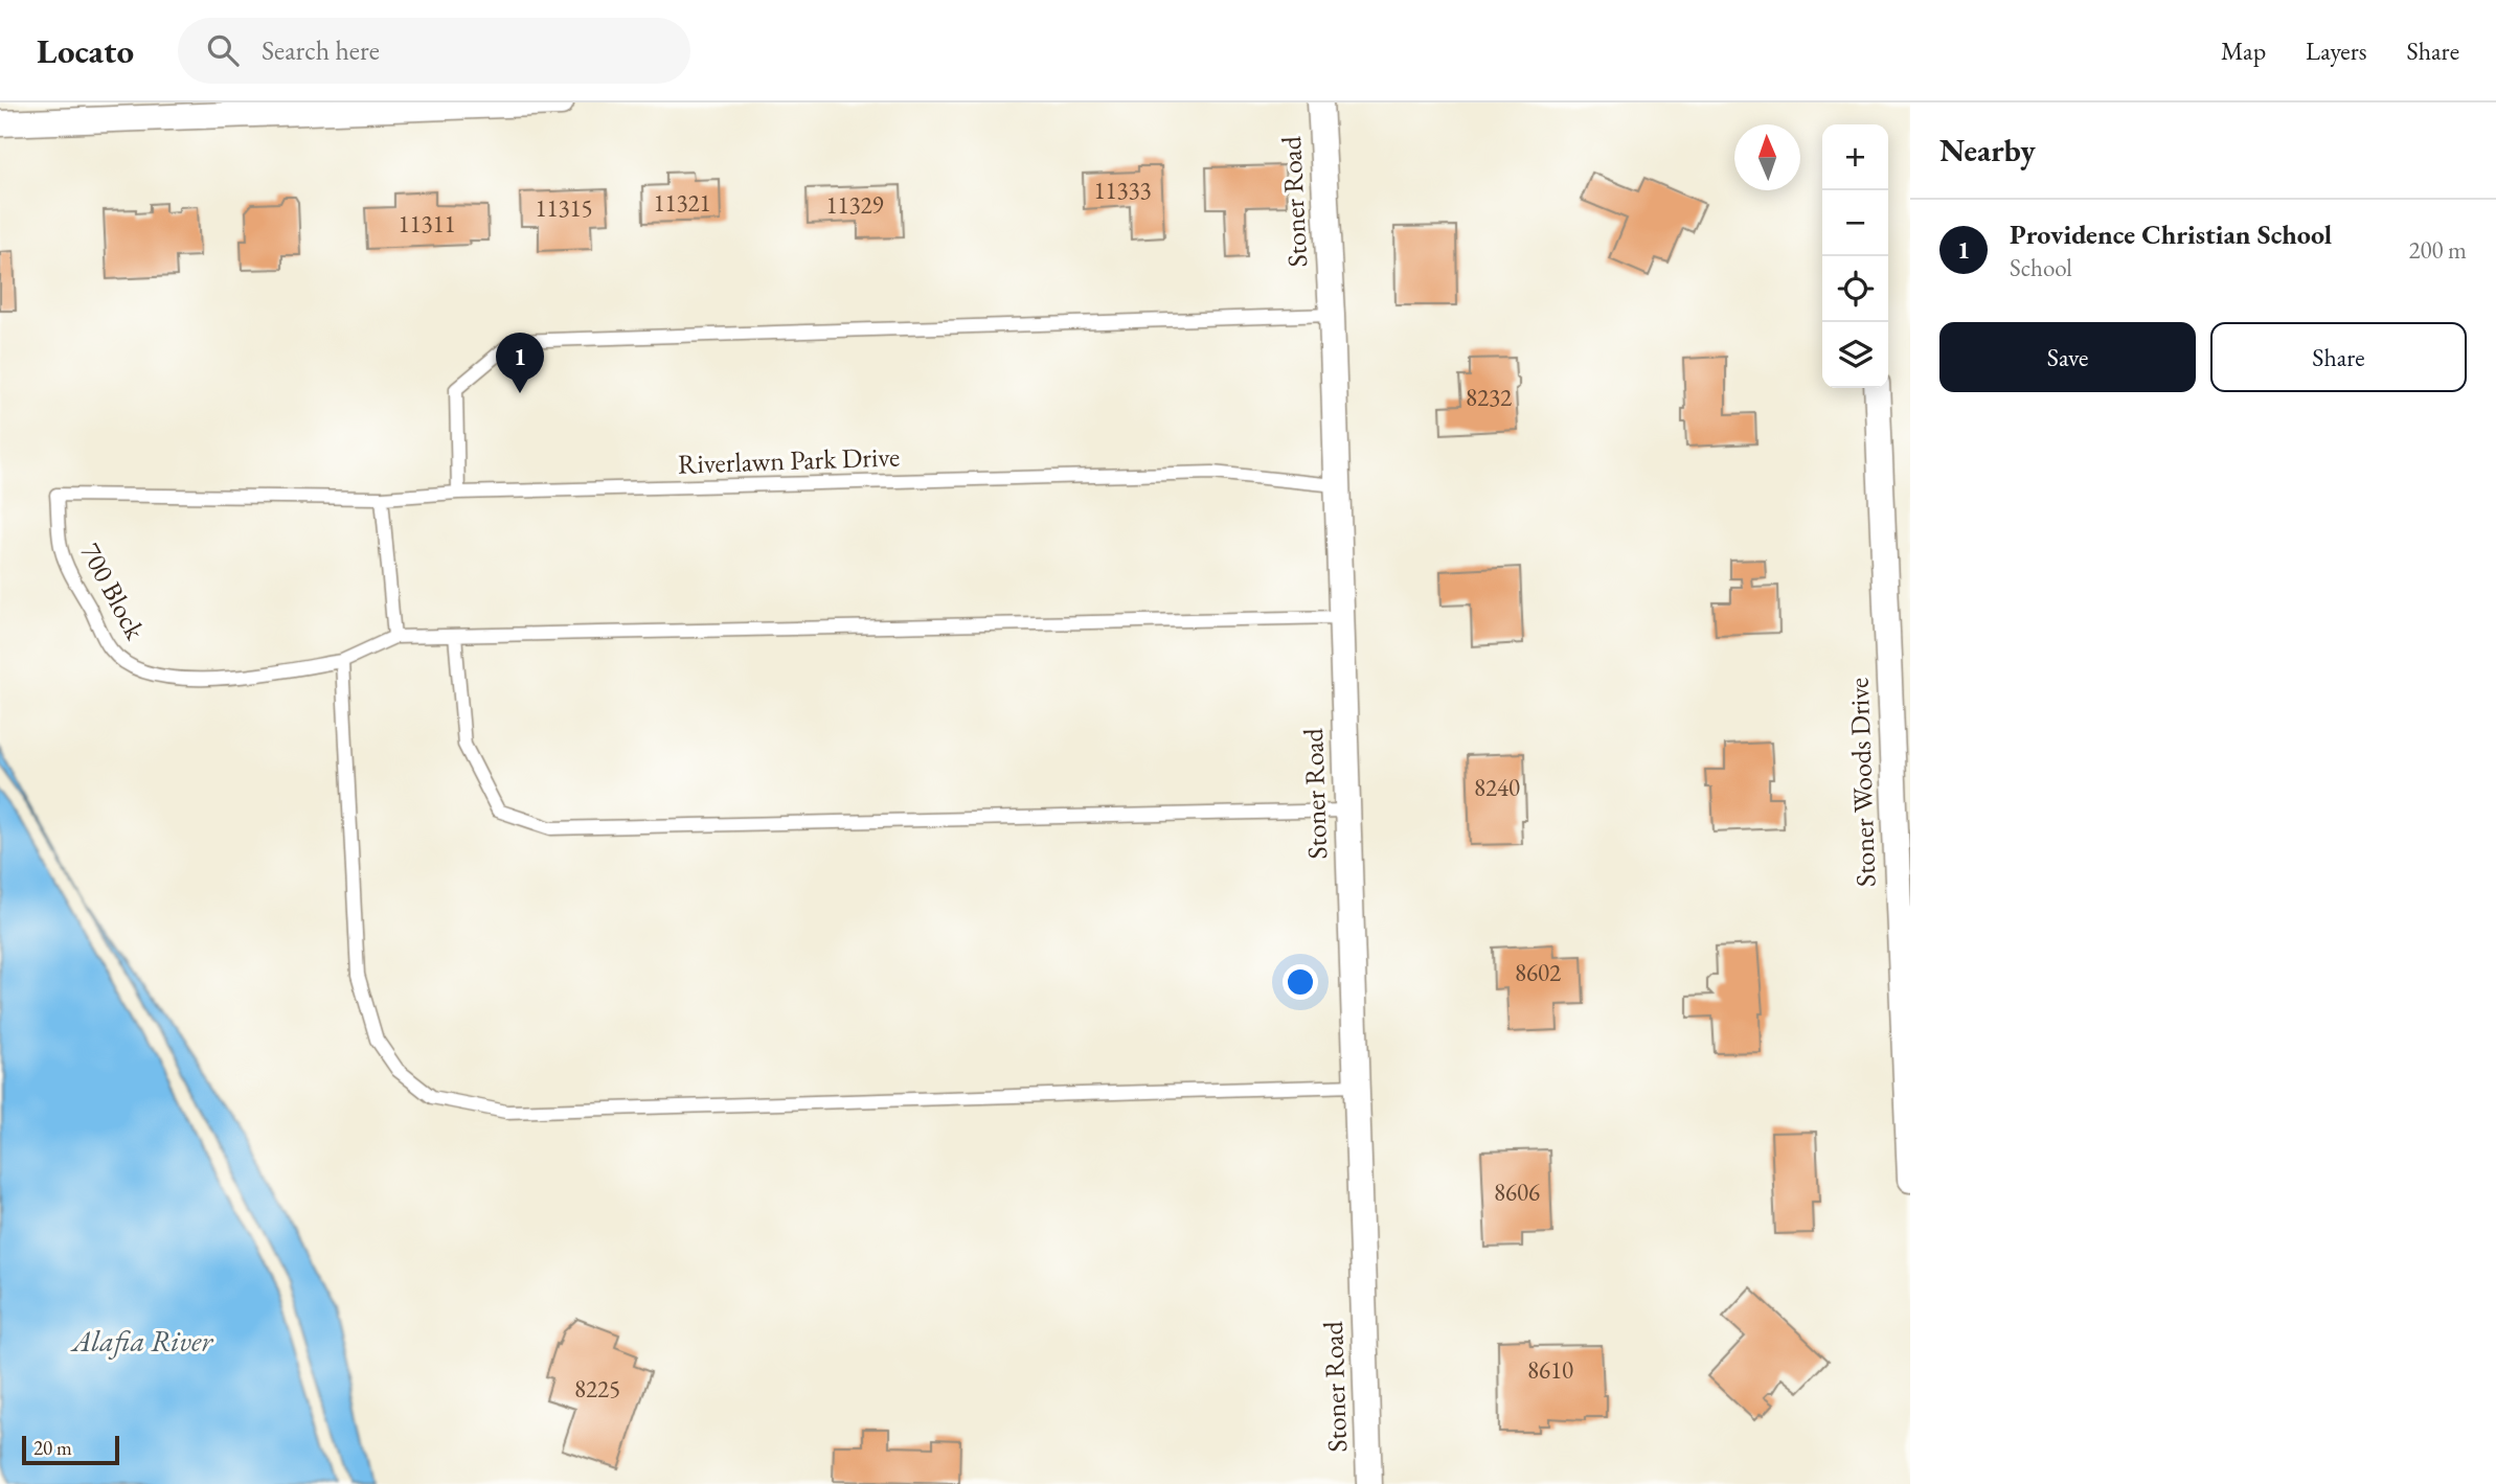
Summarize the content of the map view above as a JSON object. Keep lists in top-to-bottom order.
{
  "streets": {
    "street": ["Stoner Road", "Stoner Woods Drive"],
    "lane": ["Riverlawn Park Drive", "700 Block"]
  },
  "crossings": [
    ["Stoner Road", "Riverlawn Park Drive"],
    ["Riverlawn Park Drive", "700 Block"]
  ],
  "water": ["Alafia River"],
  "house_numbers": [
    "11333",
    "11321",
    "11329",
    "11315",
    "11311",
    "8232",
    "8240",
    "8602",
    "8606",
    "8610",
    "8225"
  ],
  "scale_bar": "20 m",
  "north": "top",
  "page": {
    "header": "Locato",
    "search": "Search here",
    "nav": ["Map", "Layers", "Share"],
    "heading": "Nearby",
    "map_buttons": ["+", "−"],
    "list": [
      {
        "mark": "1",
        "name": "Providence Christian School",
        "note": "School",
        "value": "200 m"
      }
    ],
    "buttons": ["Save", "Share"],
    "pins": "1",
    "scale": "20 m"
  }
}
